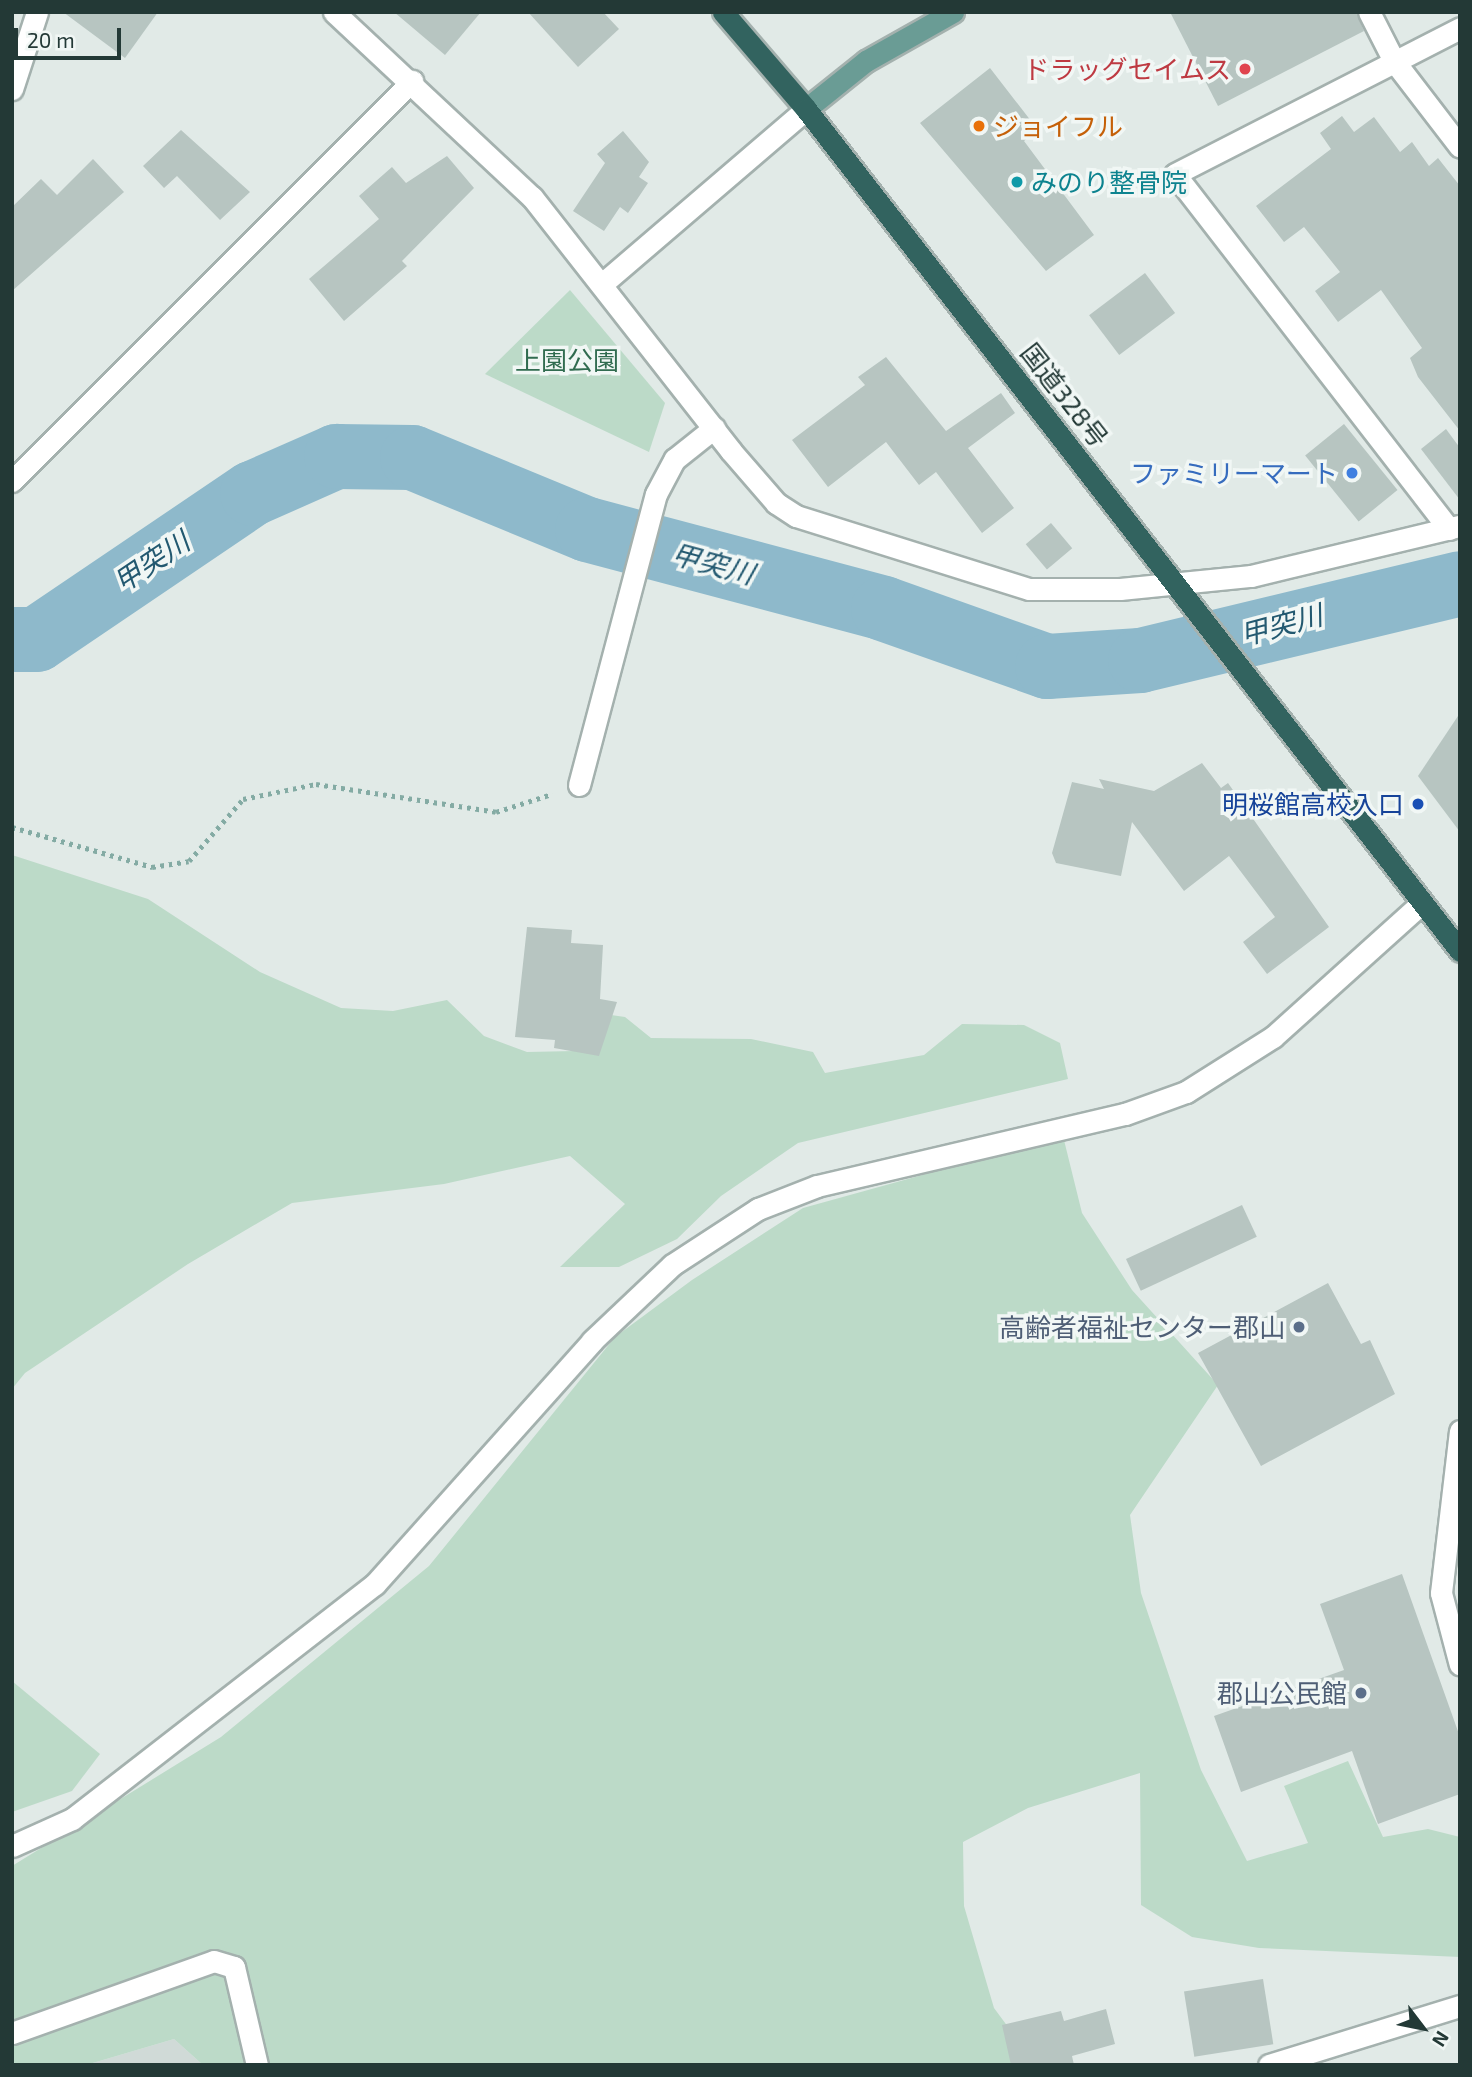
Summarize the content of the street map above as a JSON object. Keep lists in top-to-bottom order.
{
  "streets": {
    "highway": ["国道328号"]
  },
  "water": ["甲突川"],
  "parks": ["上園公園"],
  "places": [
    "ドラッグセイムス",
    "ジョイフル",
    "みのり整骨院",
    "ファミリーマート",
    "明桜館高校入口",
    "高齢者福祉センター郡山",
    "郡山公民館"
  ],
  "scale_bar": "20 m",
  "north": "bottom right"
}
